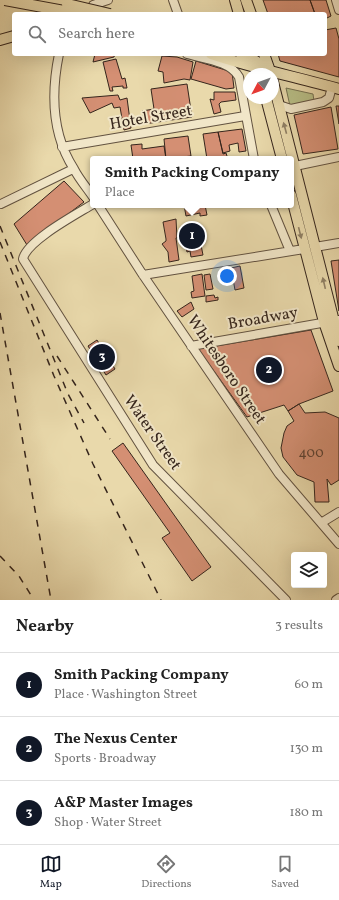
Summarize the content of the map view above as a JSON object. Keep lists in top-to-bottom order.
{
  "streets": {
    "street": [
      "Hotel Street",
      "Broadway",
      "Whitesboro Street",
      "Water Street"
    ]
  },
  "crossings": [
    ["Broadway", "Whitesboro Street"]
  ],
  "house_numbers": ["400"],
  "north": "bottom left",
  "page": {
    "search": "Search here",
    "popup": ["Smith Packing Company", "Place"],
    "pins": ["1", "3", "2"],
    "heading": ["Nearby", "3 results"],
    "list": [
      {
        "mark": "1",
        "name": "Smith Packing Company",
        "note": "Place · Washington Street",
        "value": "60 m"
      },
      {
        "mark": "2",
        "name": "The Nexus Center",
        "note": "Sports · Broadway",
        "value": "130 m"
      },
      {
        "mark": "3",
        "name": "A&P Master Images",
        "note": "Shop · Water Street",
        "value": "180 m"
      }
    ],
    "nav": ["Map", "Directions", "Saved"]
  }
}
